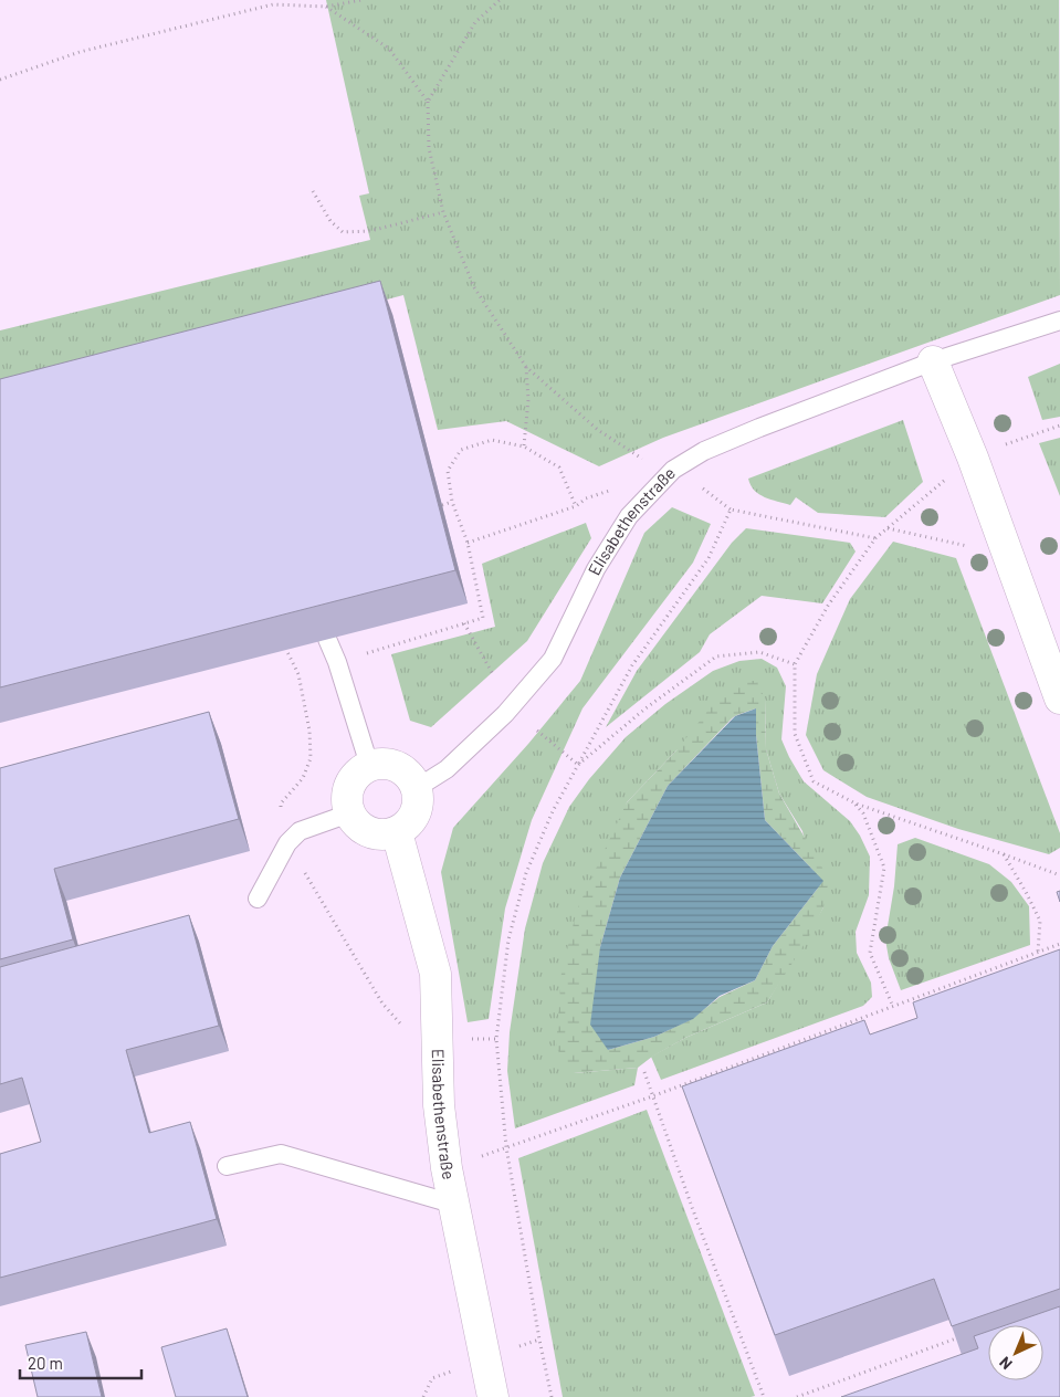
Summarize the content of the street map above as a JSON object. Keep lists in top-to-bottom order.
{
  "streets": {
    "street": ["Elisabethenstraße"]
  },
  "scale_bar": "20 m",
  "north": "bottom left"
}
